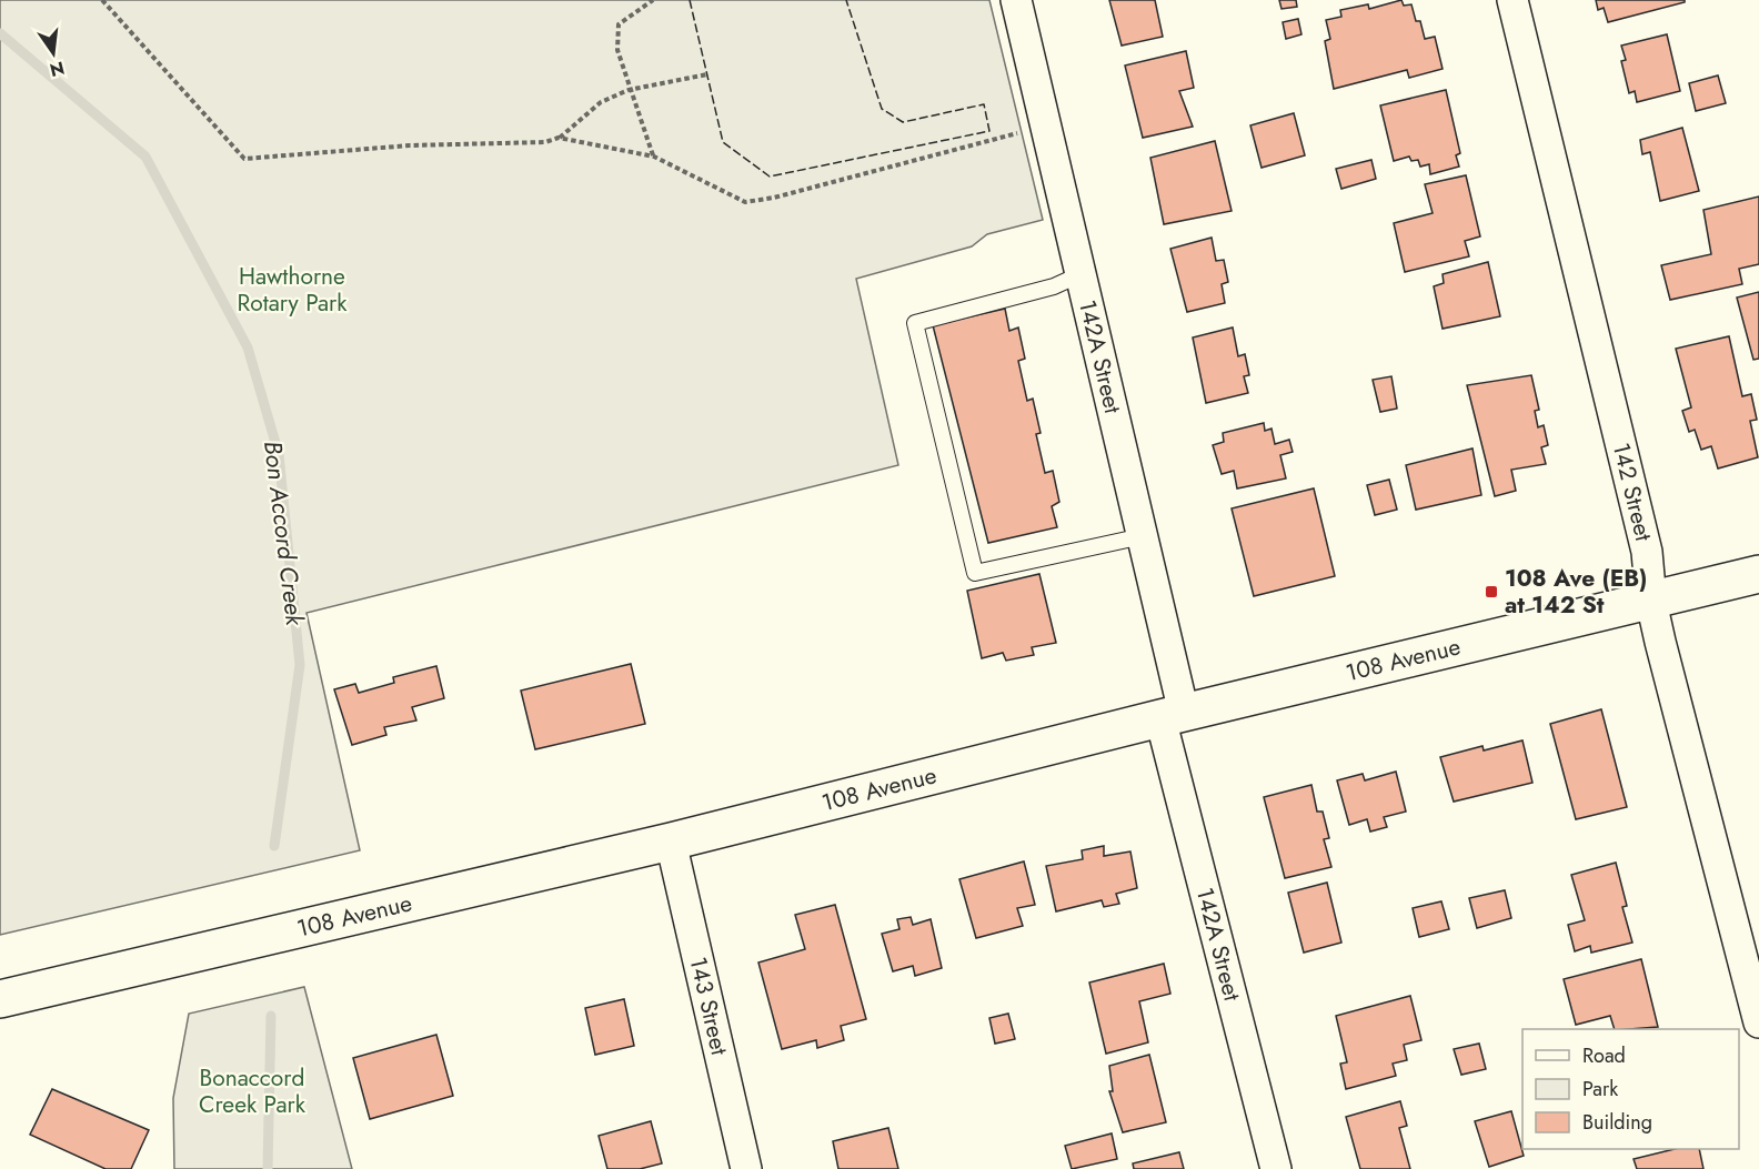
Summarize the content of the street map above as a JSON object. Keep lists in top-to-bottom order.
{
  "streets": {
    "main road": ["108 Avenue"],
    "street": ["142A Street", "142 Street", "143 Street"]
  },
  "crossings": [
    ["142A Street", "108 Avenue"],
    ["142 Street", "108 Avenue"],
    ["108 Avenue", "143 Street"]
  ],
  "water": ["Bon Accord Creek"],
  "parks": ["Hawthorne Rotary Park", "Bonaccord Creek Park"],
  "places": {
    "transit": ["108 Ave (EB) at 142 St"]
  },
  "legend": ["Road", "Park", "Building"],
  "north": "bottom"
}
